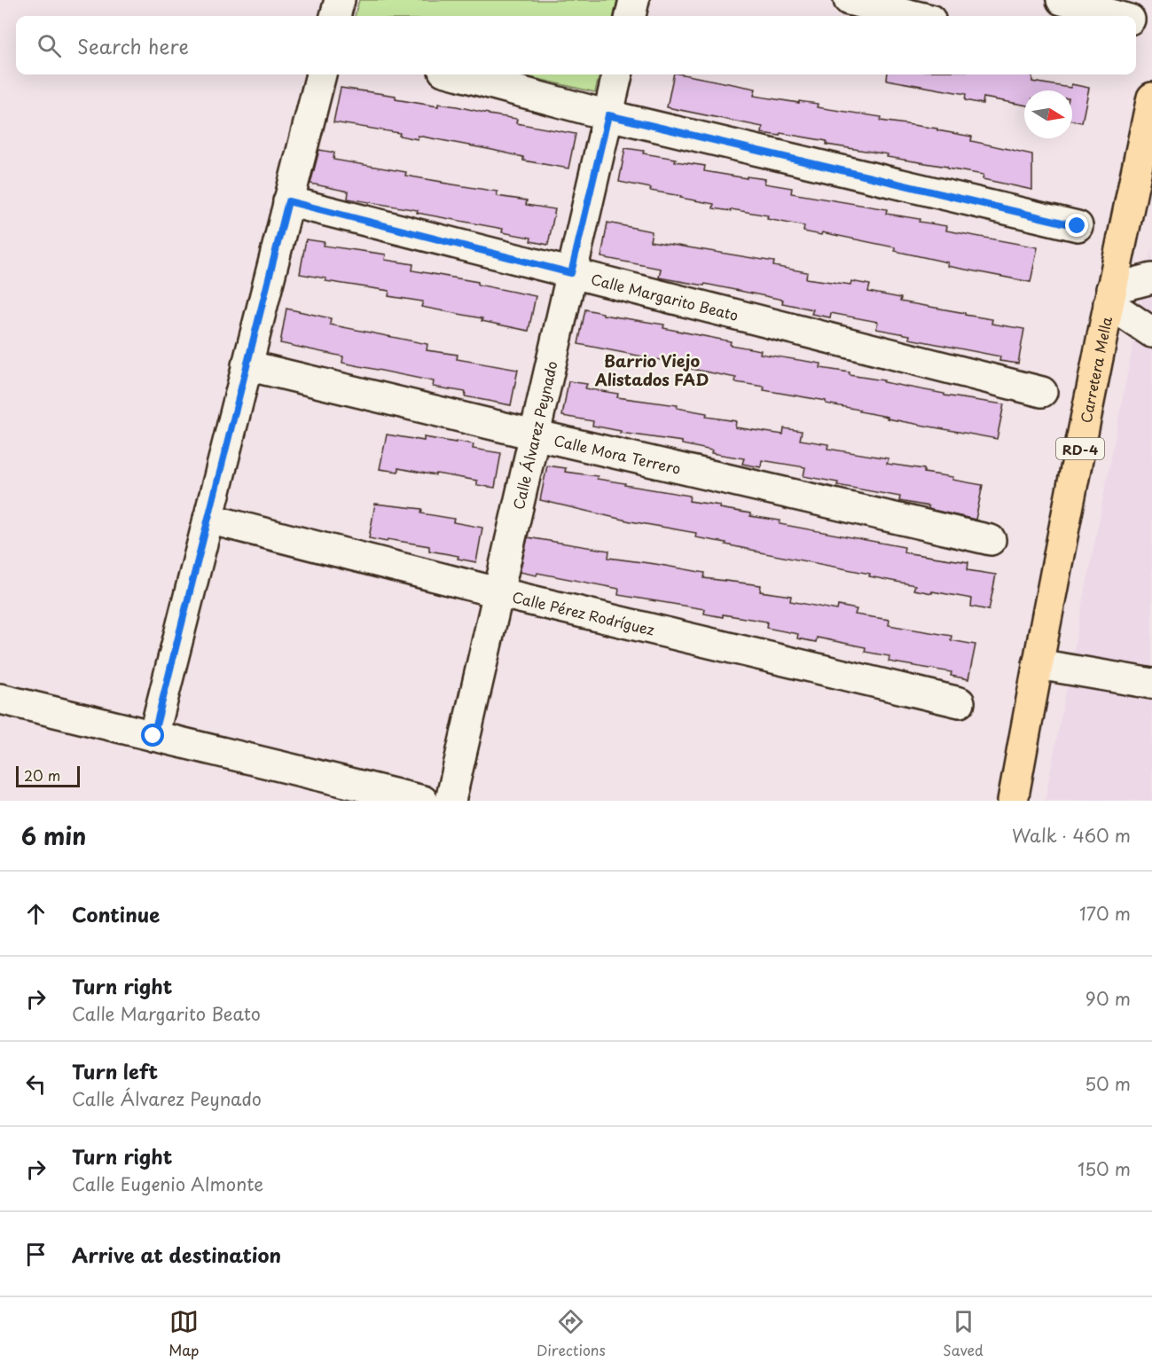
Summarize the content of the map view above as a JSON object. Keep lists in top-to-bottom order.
{
  "streets": {
    "main road": ["Carretera Mella", "RD-4"],
    "street": [
      "Calle Margarito Beato",
      "Calle Álvarez Peynado",
      "Calle Mora Terrero",
      "Calle Pérez Rodríguez"
    ]
  },
  "crossings": [
    ["Calle Margarito Beato", "Calle Álvarez Peynado"],
    ["Calle Álvarez Peynado", "Calle Mora Terrero"],
    ["Calle Álvarez Peynado", "Calle Pérez Rodríguez"]
  ],
  "districts": ["Barrio Viejo Alistados FAD"],
  "scale_bar": "20 m",
  "north": "right",
  "page": {
    "search": "Search here",
    "scale": "20 m",
    "heading": ["6 min", "Walk · 460 m"],
    "list": [
      ["Continue", "170 m"],
      ["Turn right", "Calle Margarito Beato", "90 m"],
      ["Turn left", "Calle Álvarez Peynado", "50 m"],
      ["Turn right", "Calle Eugenio Almonte", "150 m"],
      "Arrive at destination"
    ],
    "nav": ["Map", "Directions", "Saved"]
  }
}
